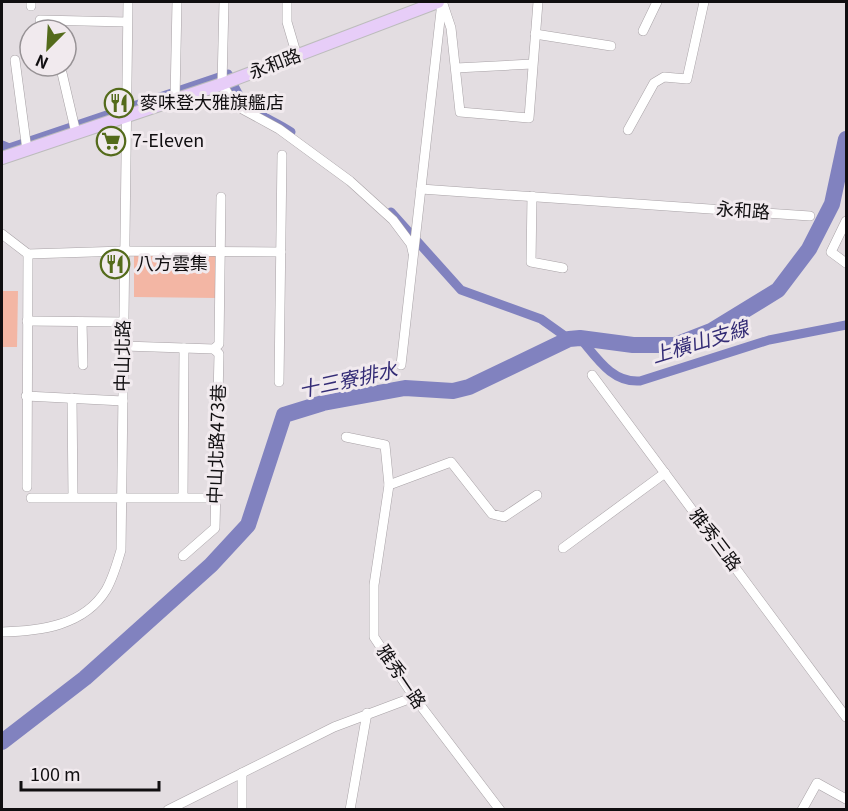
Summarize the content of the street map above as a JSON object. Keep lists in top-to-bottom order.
{
  "streets": {
    "main road": ["永和路"],
    "street": [
      "中山北路",
      "中山北路473巷",
      "雅秀三路",
      "雅秀一路"
    ]
  },
  "crossings": [
    ["永和路", "中山北路"]
  ],
  "water": ["上橫山支線", "十三寮排水"],
  "places": {
    "restaurant": ["麥味登大雅旗艦店", "八方雲集"],
    "supermarket": ["7-Eleven"]
  },
  "scale_bar": "100 m",
  "north": "bottom left"
}
